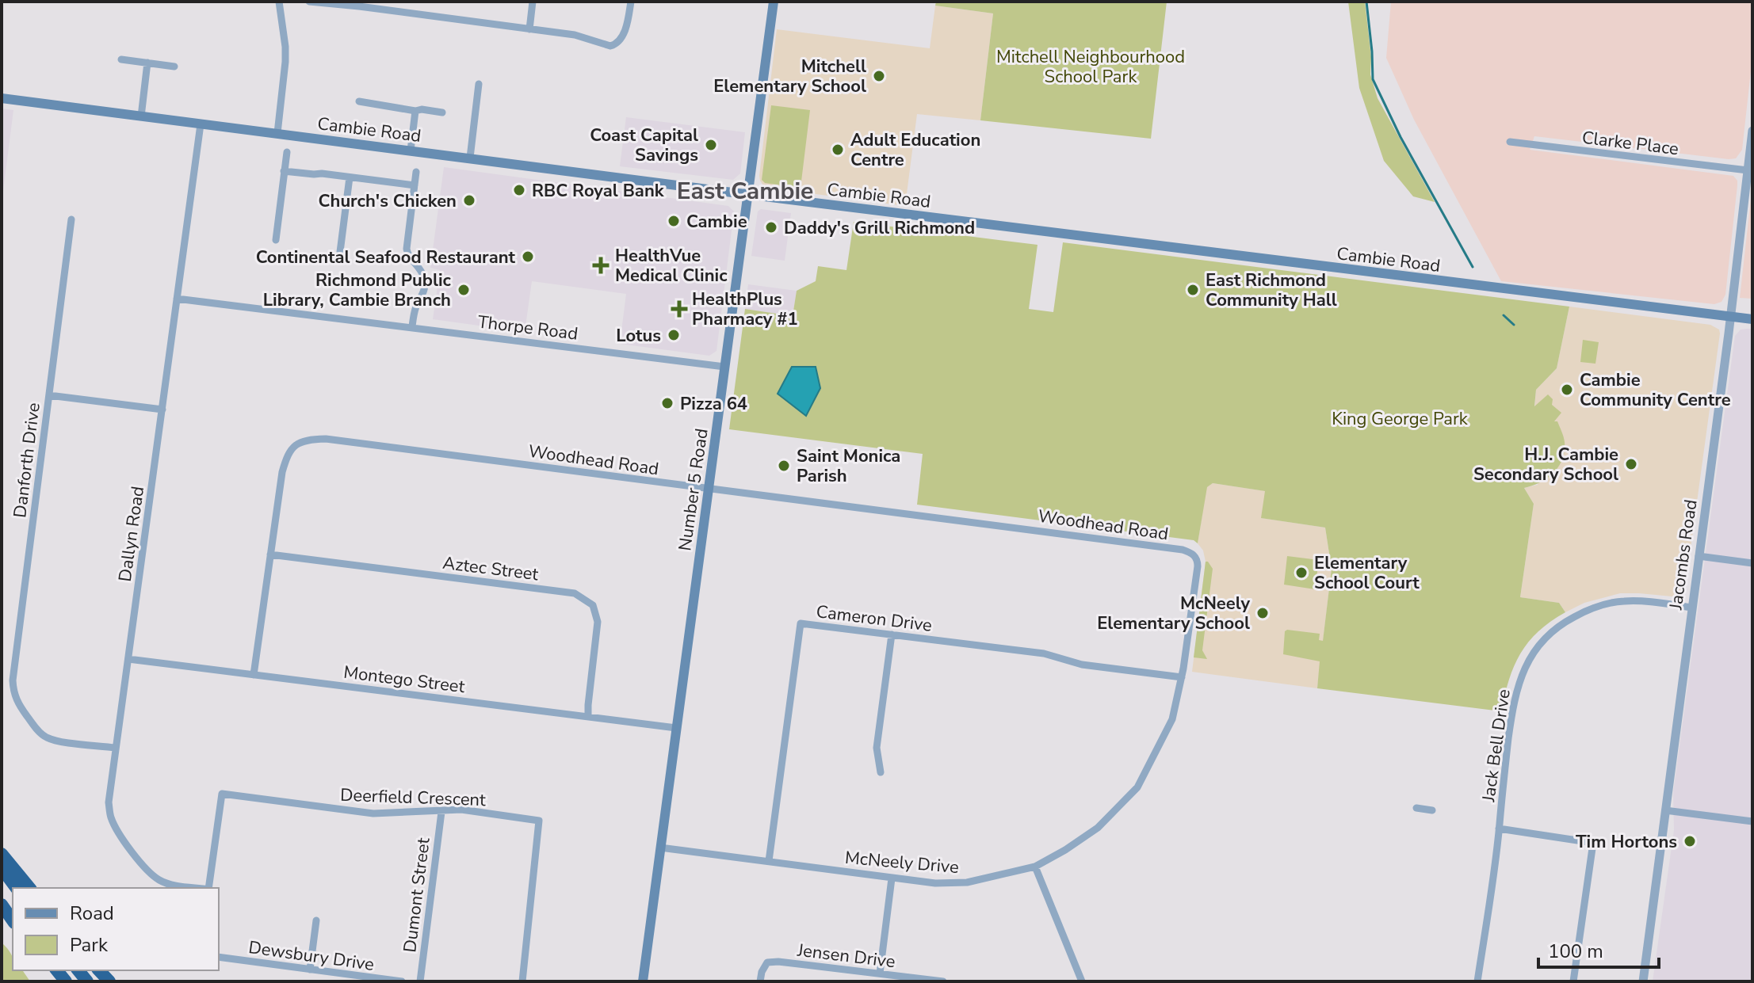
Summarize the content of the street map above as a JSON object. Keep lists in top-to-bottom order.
{
  "streets": {
    "main road": ["Cambie Road", "Number 5 Road"],
    "street": [
      "Clarke Place",
      "Thorpe Road",
      "Woodhead Road",
      "Danforth Drive",
      "Dallyn Road",
      "Jacombs Road",
      "Aztec Street",
      "Cameron Drive",
      "Montego Street",
      "Jack Bell Drive",
      "Deerfield Crescent",
      "McNeely Drive",
      "Dumont Street",
      "Dewsbury Drive",
      "Jensen Drive"
    ]
  },
  "crossings": [
    ["Cambie Road", "Number 5 Road"],
    ["Cambie Road", "Dallyn Road"],
    ["Cambie Road", "Jacombs Road"],
    ["Clarke Place", "Jacombs Road"],
    ["Thorpe Road", "Number 5 Road"],
    ["Thorpe Road", "Dallyn Road"],
    ["Woodhead Road", "Number 5 Road"],
    ["Woodhead Road", "Aztec Street"],
    ["Woodhead Road", "Montego Street"],
    ["Woodhead Road", "McNeely Drive"],
    ["Danforth Drive", "Dallyn Road"],
    ["Number 5 Road", "Montego Street"],
    ["Number 5 Road", "McNeely Drive"],
    ["Dallyn Road", "Montego Street"],
    ["Jacombs Road", "Jack Bell Drive"],
    ["Aztec Street", "Montego Street"],
    ["Cameron Drive", "McNeely Drive"],
    ["Deerfield Crescent", "Dumont Street"]
  ],
  "districts": ["East Cambie"],
  "parks": ["Mitchell Neighbourhood School Park", "King George Park"],
  "places": {
    "other": [
      "Mitchell Elementary School",
      "Coast Capital Savings",
      "Adult Education Centre",
      "RBC Royal Bank",
      "Church's Chicken",
      "Cambie",
      "Daddy's Grill Richmond",
      "Continental Seafood Restaurant",
      "Richmond Public Library, Cambie Branch",
      "East Richmond Community Hall",
      "Lotus",
      "Cambie Community Centre",
      "Pizza 64",
      "H.J. Cambie Secondary School",
      "Saint Monica Parish",
      "Elementary School Court",
      "McNeely Elementary School",
      "Tim Hortons"
    ],
    "health": ["HealthVue Medical Clinic", "HealthPlus Pharmacy #1"]
  },
  "legend": ["Road", "Park"],
  "scale_bar": "100 m"
}
